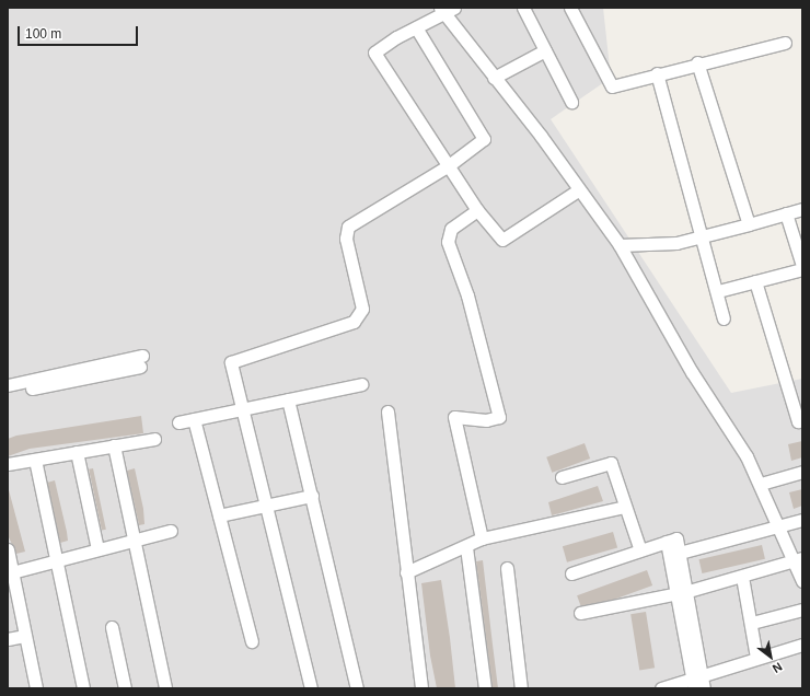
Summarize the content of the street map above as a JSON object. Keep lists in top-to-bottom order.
{
  "scale_bar": "100 m",
  "north": "bottom right"
}
